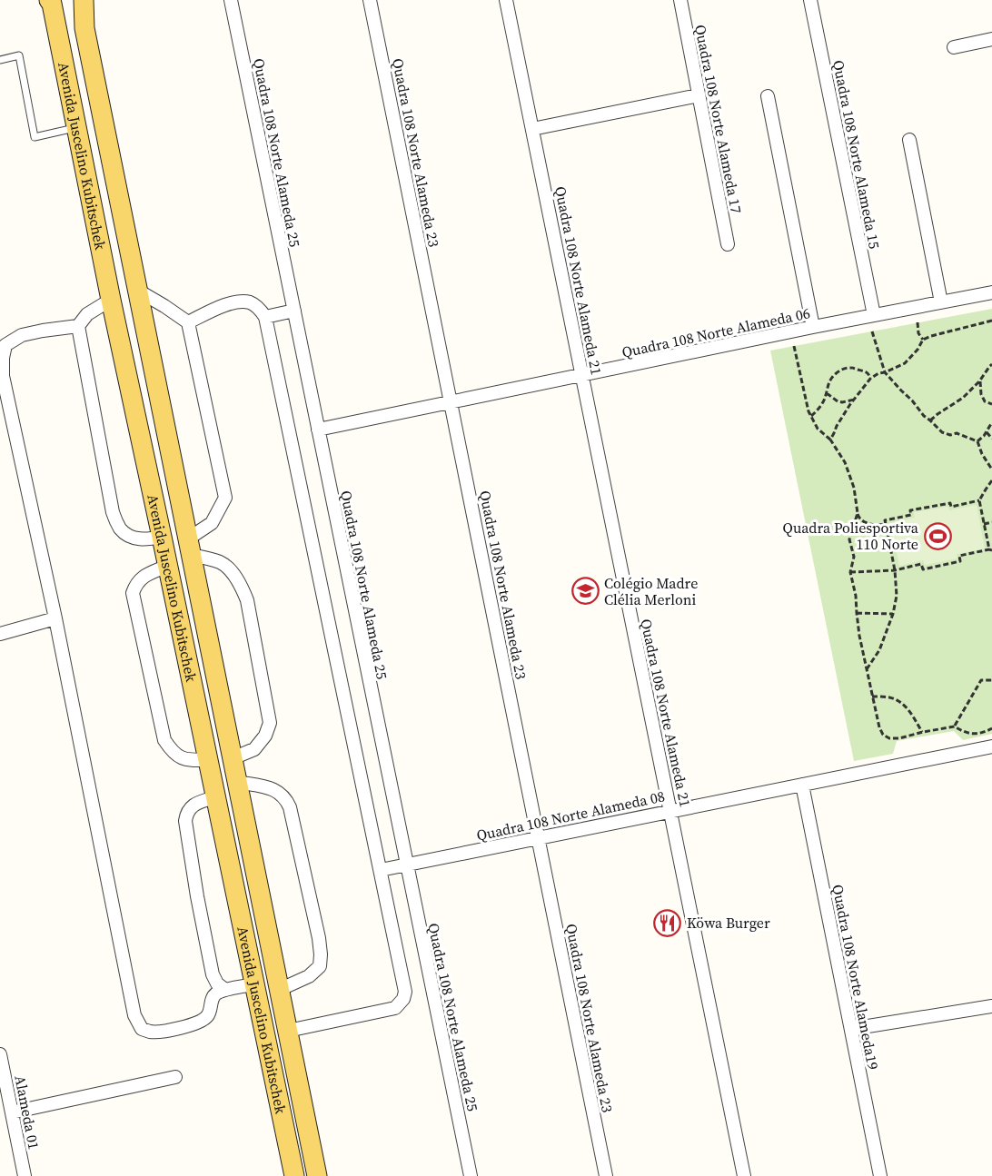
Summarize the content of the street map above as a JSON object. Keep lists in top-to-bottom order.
{
  "streets": {
    "main road": ["Avenida Juscelino Kubitschek"],
    "street": [
      "Quadra 108 Norte Alameda 17",
      "Quadra 108 Norte Alameda 25",
      "Quadra 108 Norte Alameda 23",
      "Quadra 108 Norte Alameda 15",
      "Quadra 108 Norte Alameda 21",
      "Quadra 108 Norte Alameda 06",
      "Quadra 108 Norte Alameda 08",
      "Quadra 108 Norte Alameda19",
      "Alameda 01"
    ]
  },
  "crossings": [
    ["Quadra 108 Norte Alameda 25", "Quadra 108 Norte Alameda 06"],
    ["Quadra 108 Norte Alameda 25", "Quadra 108 Norte Alameda 08"],
    ["Quadra 108 Norte Alameda 23", "Quadra 108 Norte Alameda 06"],
    ["Quadra 108 Norte Alameda 23", "Quadra 108 Norte Alameda 08"],
    ["Quadra 108 Norte Alameda 15", "Quadra 108 Norte Alameda 06"],
    ["Quadra 108 Norte Alameda 21", "Quadra 108 Norte Alameda 06"],
    ["Quadra 108 Norte Alameda 21", "Quadra 108 Norte Alameda 08"],
    ["Quadra 108 Norte Alameda 08", "Quadra 108 Norte Alameda19"]
  ],
  "places": {
    "sports": ["Quadra Poliesportiva 110 Norte"],
    "school or university": ["Colégio Madre Clélia Merloni"],
    "restaurant": ["Köwa Burger"]
  }
}
